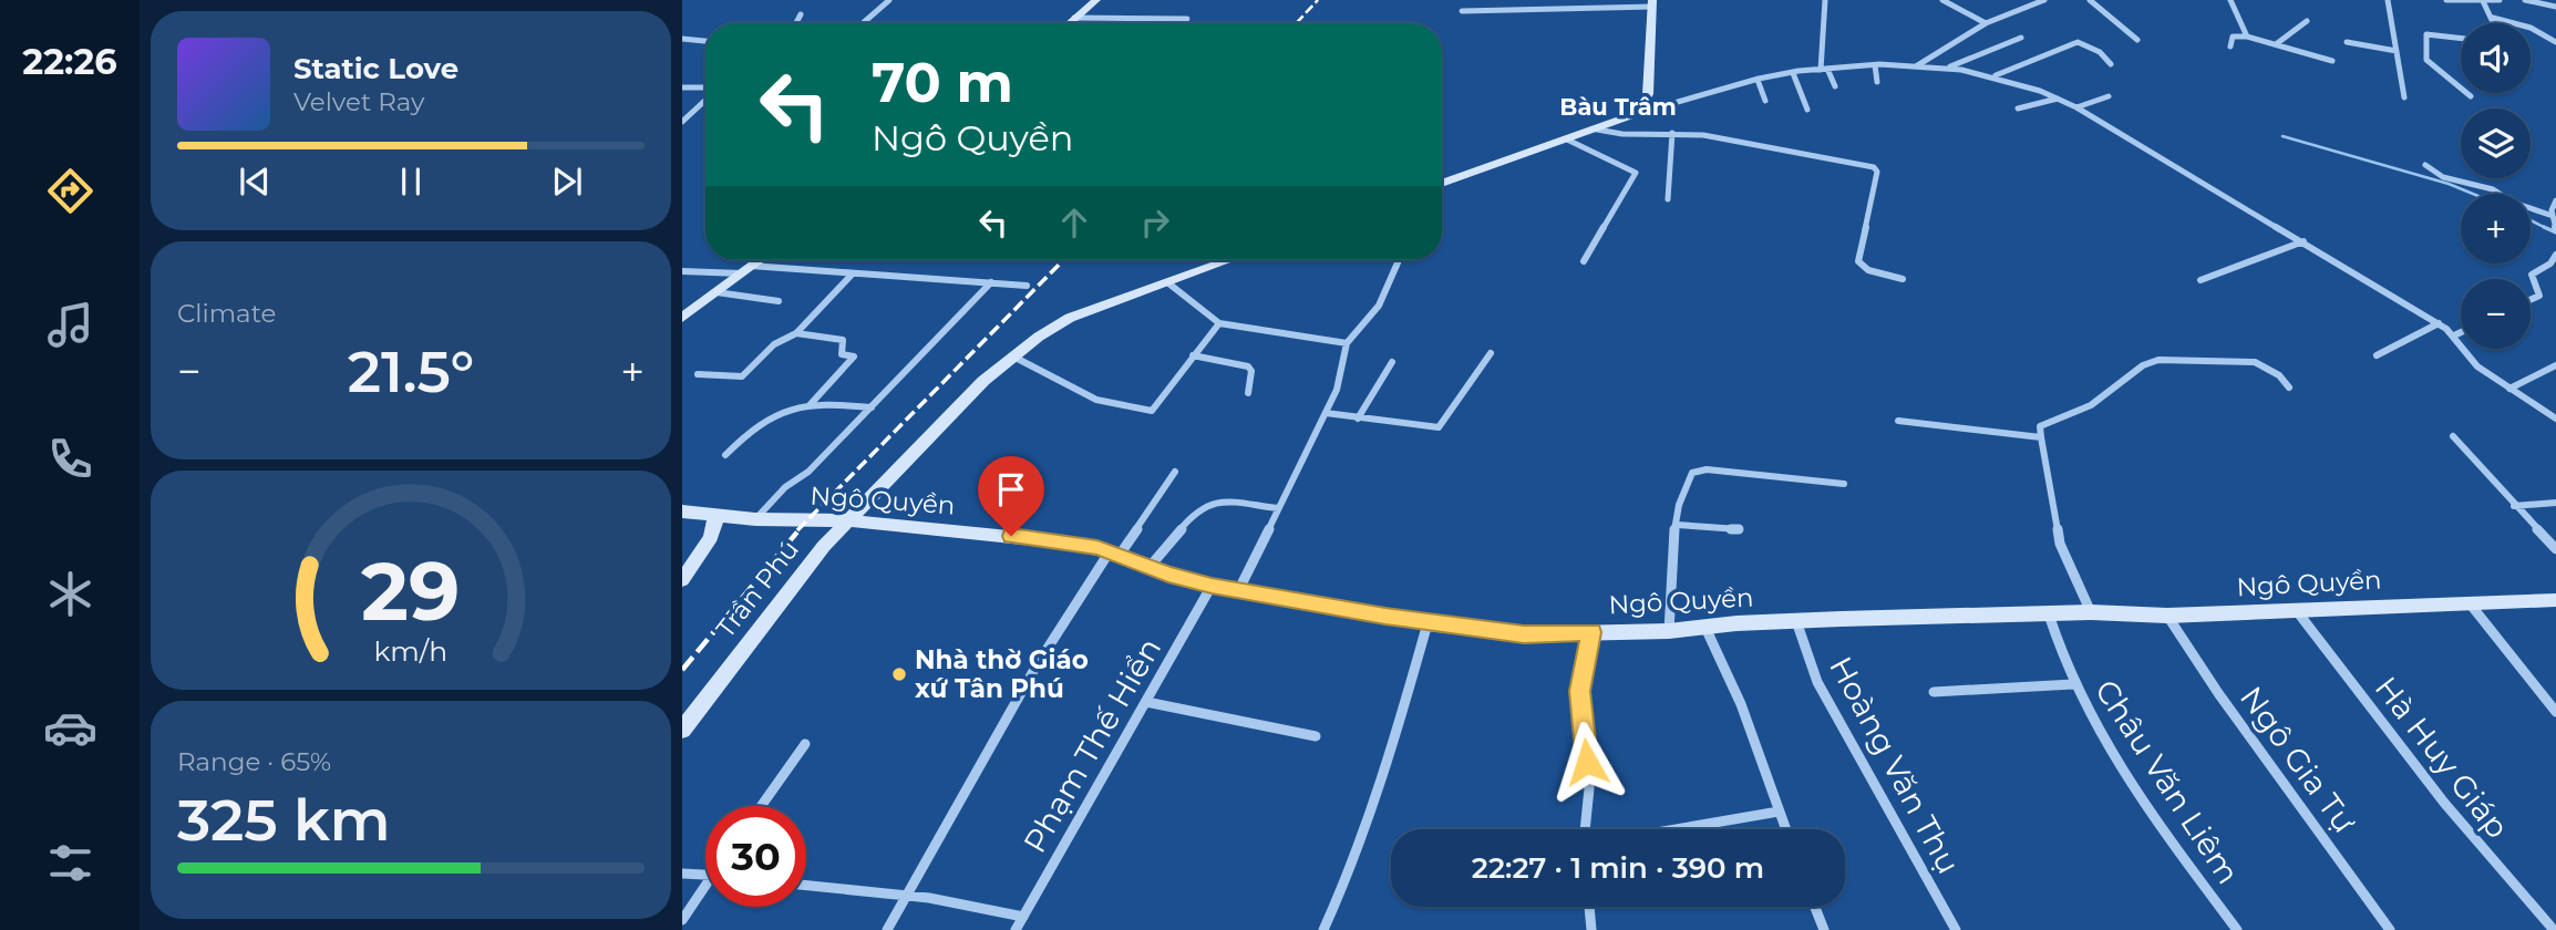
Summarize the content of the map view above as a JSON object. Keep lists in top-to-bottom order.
{
  "streets": {
    "street": [
      "Ngô Quyền",
      "Trần Phú",
      "Phạm Thế Hiển",
      "Hà Huy Giáp",
      "Ngô Gia Tự",
      "Hoàng Văn Thụ",
      "Châu Văn Liêm"
    ]
  },
  "crossings": [
    ["Ngô Quyền", "Trần Phú"],
    ["Ngô Quyền", "Phạm Thế Hiển"],
    ["Ngô Quyền", "Hà Huy Giáp"],
    ["Ngô Quyền", "Ngô Gia Tự"],
    ["Ngô Quyền", "Hoàng Văn Thụ"],
    ["Ngô Quyền", "Châu Văn Liêm"]
  ],
  "districts": ["Bàu Trâm"],
  "places": ["Nhà thờ Giáo xứ Tân Phú"],
  "page": {
    "tabs": "22:26",
    "map_buttons": ["+", "−"],
    "turn": ["70 m", "Ngô Quyền"],
    "song": ["Static Love", "Velvet Ray"],
    "tile": [
      "Climate",
      ["Range · 65%", "325 km"]
    ],
    "heat": ["−", "21.5°", "+"],
    "limit": "30",
    "trip": "22:27 · 1 min · 390 m",
    "gauge": ["29", "km/h"]
  }
}
